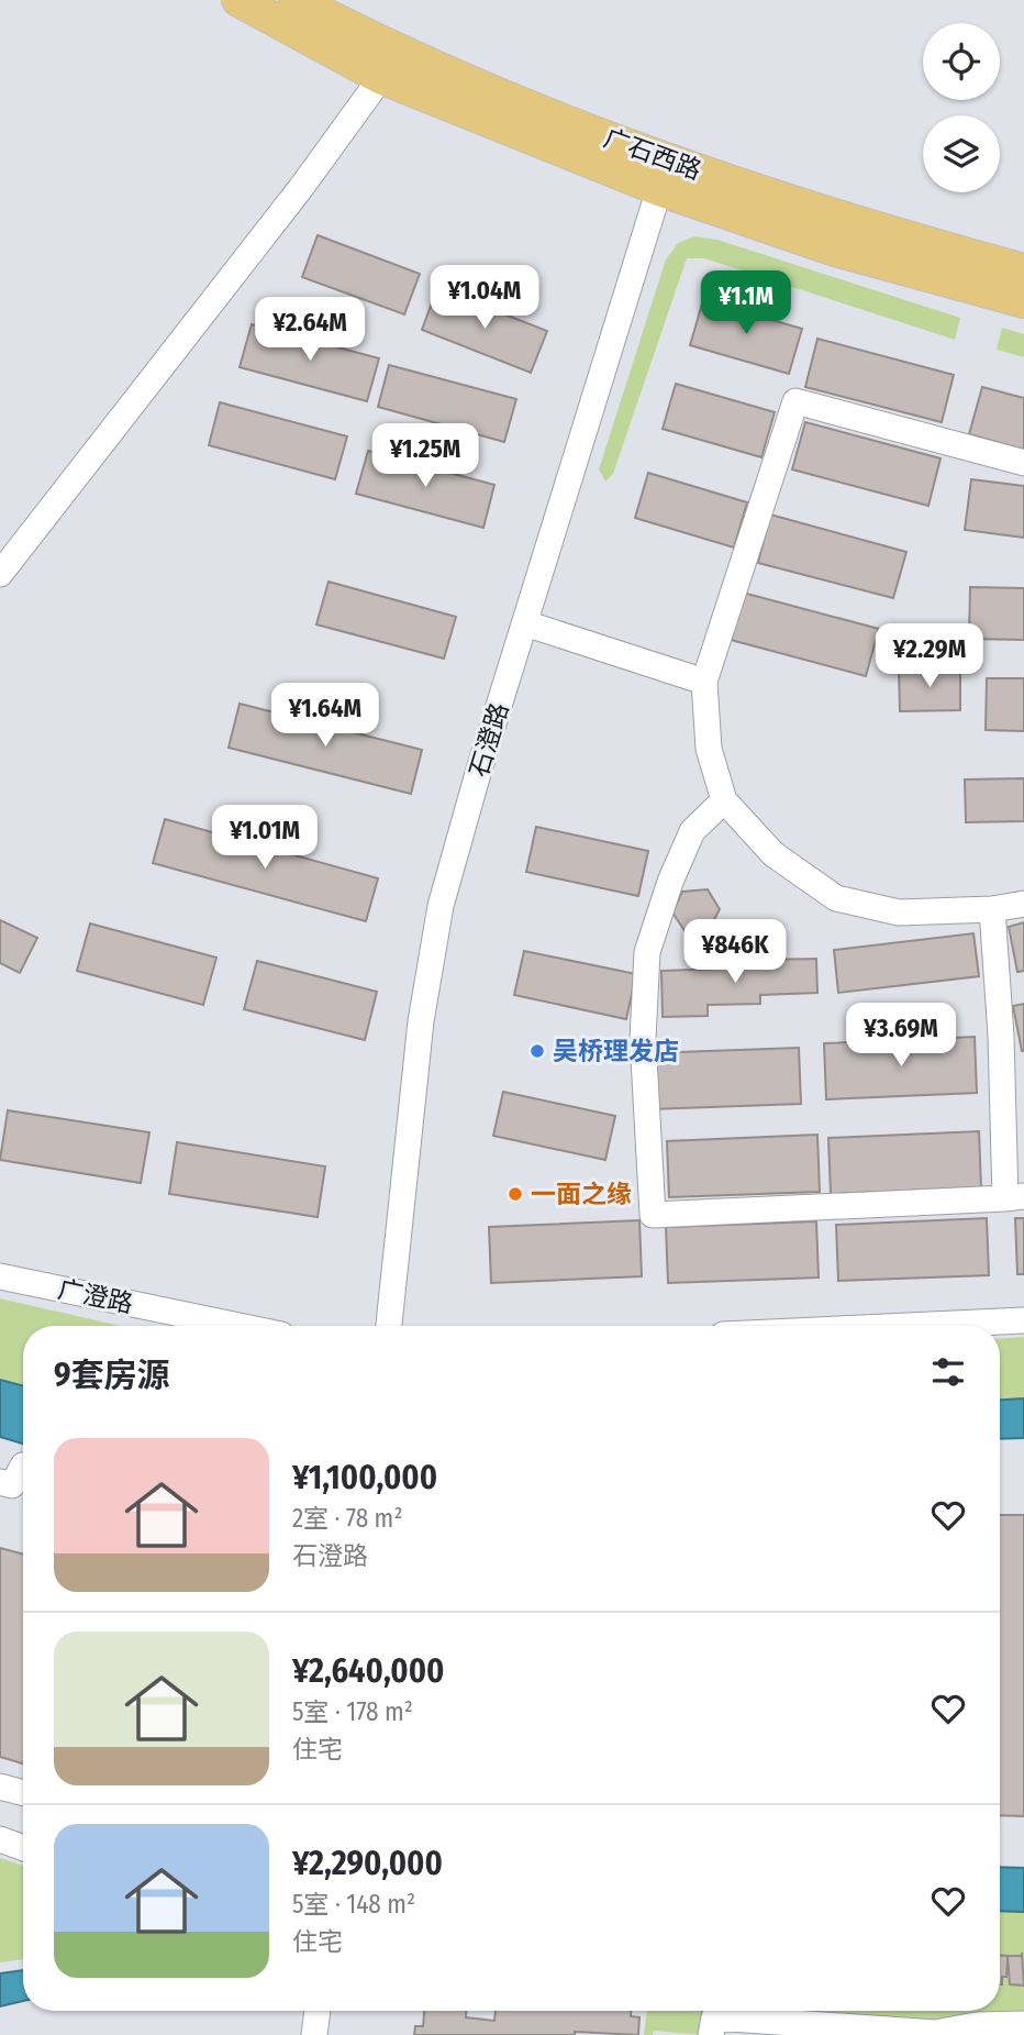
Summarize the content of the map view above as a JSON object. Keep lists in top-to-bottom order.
{
  "streets": {
    "main road": ["广石西路"],
    "street": ["石澄路", "广澄路"]
  },
  "crossings": [
    ["广石西路", "石澄路"]
  ],
  "places": ["吴桥理发店", "一面之缘"],
  "page": {
    "price": [
      "¥1.04M",
      "¥1.1M",
      "¥2.64M",
      "¥1.25M",
      "¥2.29M",
      "¥1.64M",
      "¥1.01M",
      "¥846K",
      "¥3.69M"
    ],
    "heading": "9套房源",
    "list": [
      {
        "name": "¥1,100,000",
        "note": "2室 · 78 m² · 石澄路"
      },
      {
        "name": "¥2,640,000",
        "note": "5室 · 178 m² · 住宅"
      },
      {
        "name": "¥2,290,000",
        "note": "5室 · 148 m² · 住宅"
      }
    ]
  }
}
